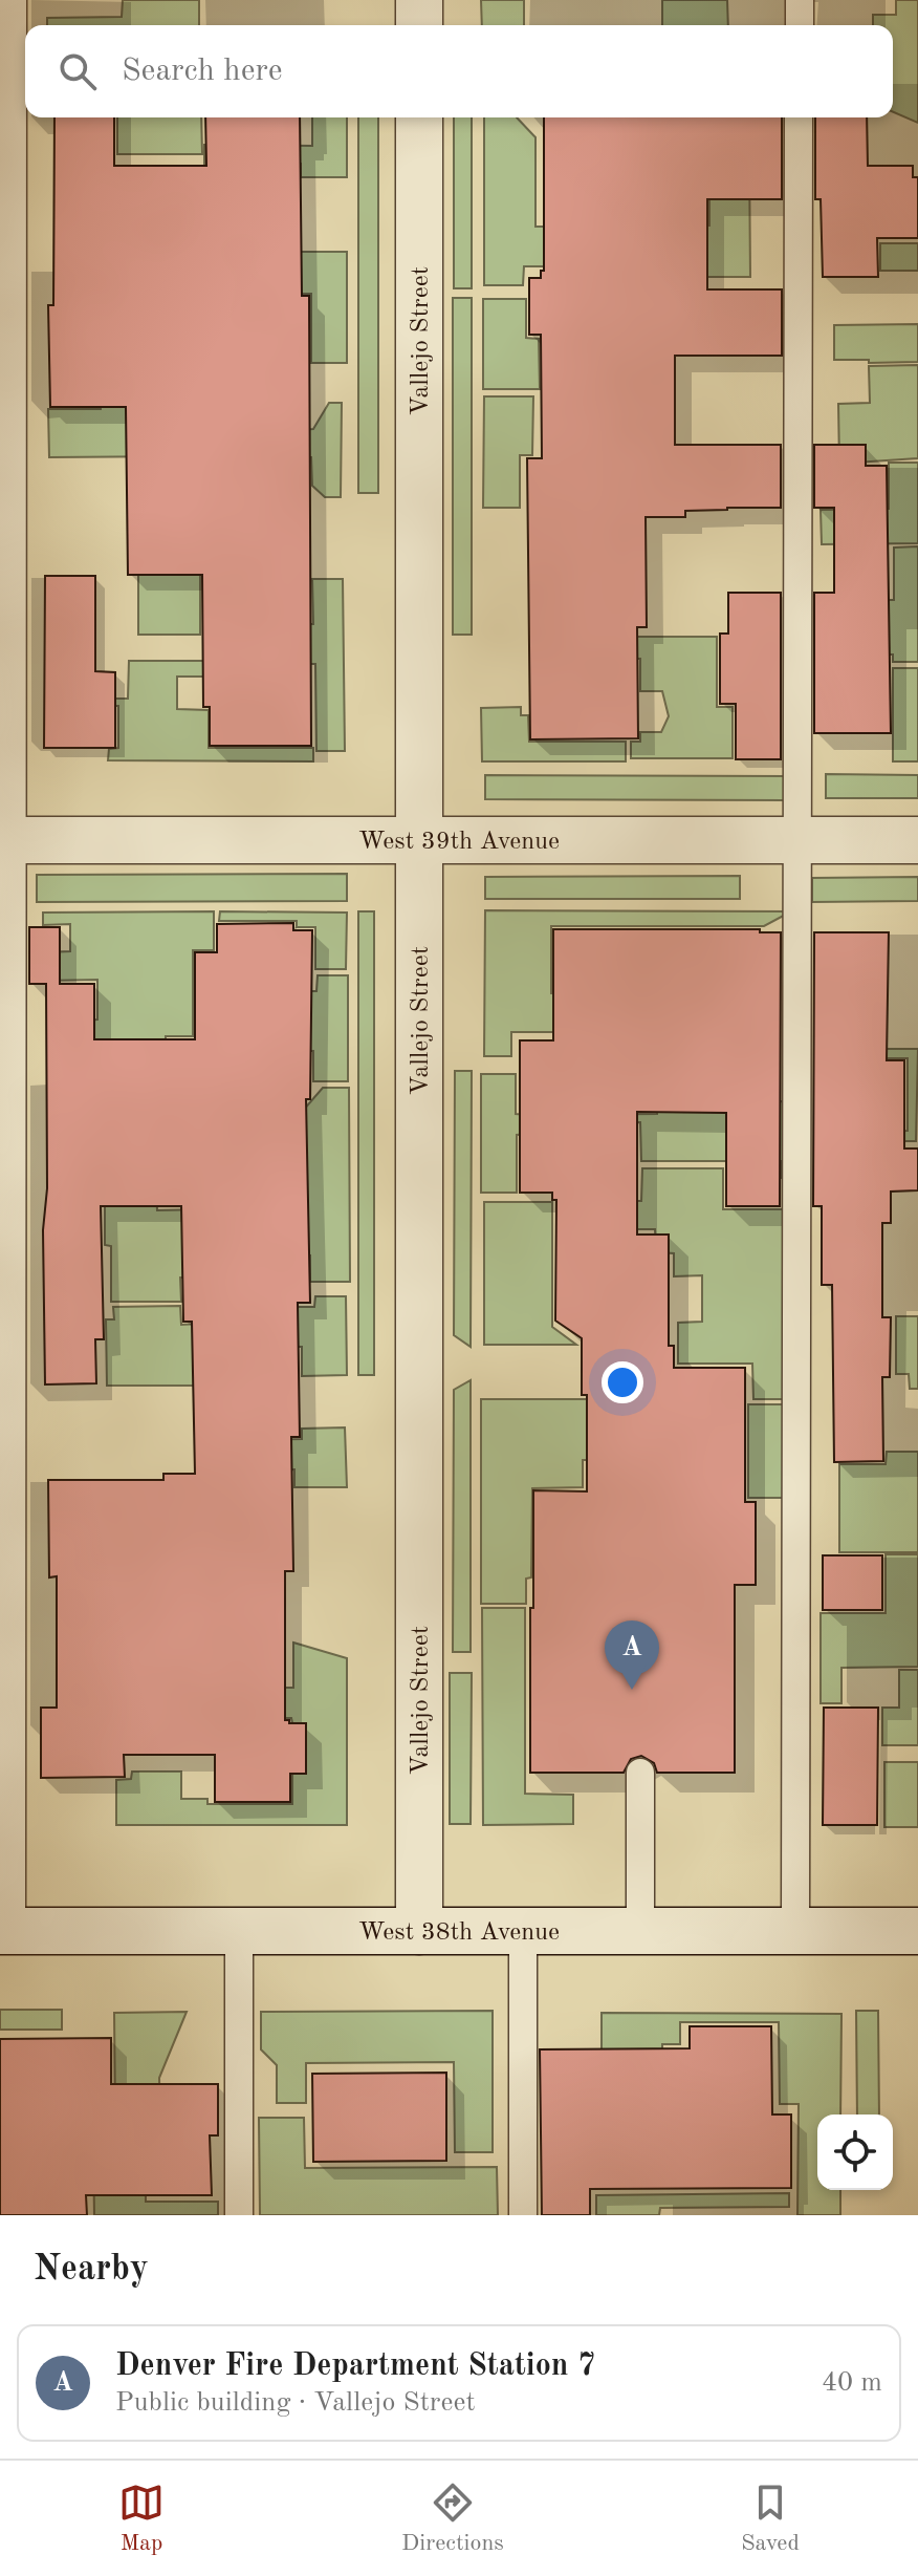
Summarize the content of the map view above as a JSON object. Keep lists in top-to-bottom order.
{
  "streets": {
    "street": ["Vallejo Street", "West 39th Avenue", "West 38th Avenue"]
  },
  "crossings": [
    ["Vallejo Street", "West 39th Avenue"],
    ["Vallejo Street", "West 38th Avenue"]
  ],
  "page": {
    "search": "Search here",
    "pins": "A",
    "heading": "Nearby",
    "list": [
      {
        "mark": "A",
        "name": "Denver Fire Department Station 7",
        "note": "Public building · Vallejo Street",
        "value": "40 m"
      }
    ],
    "nav": ["Map", "Directions", "Saved"]
  }
}
